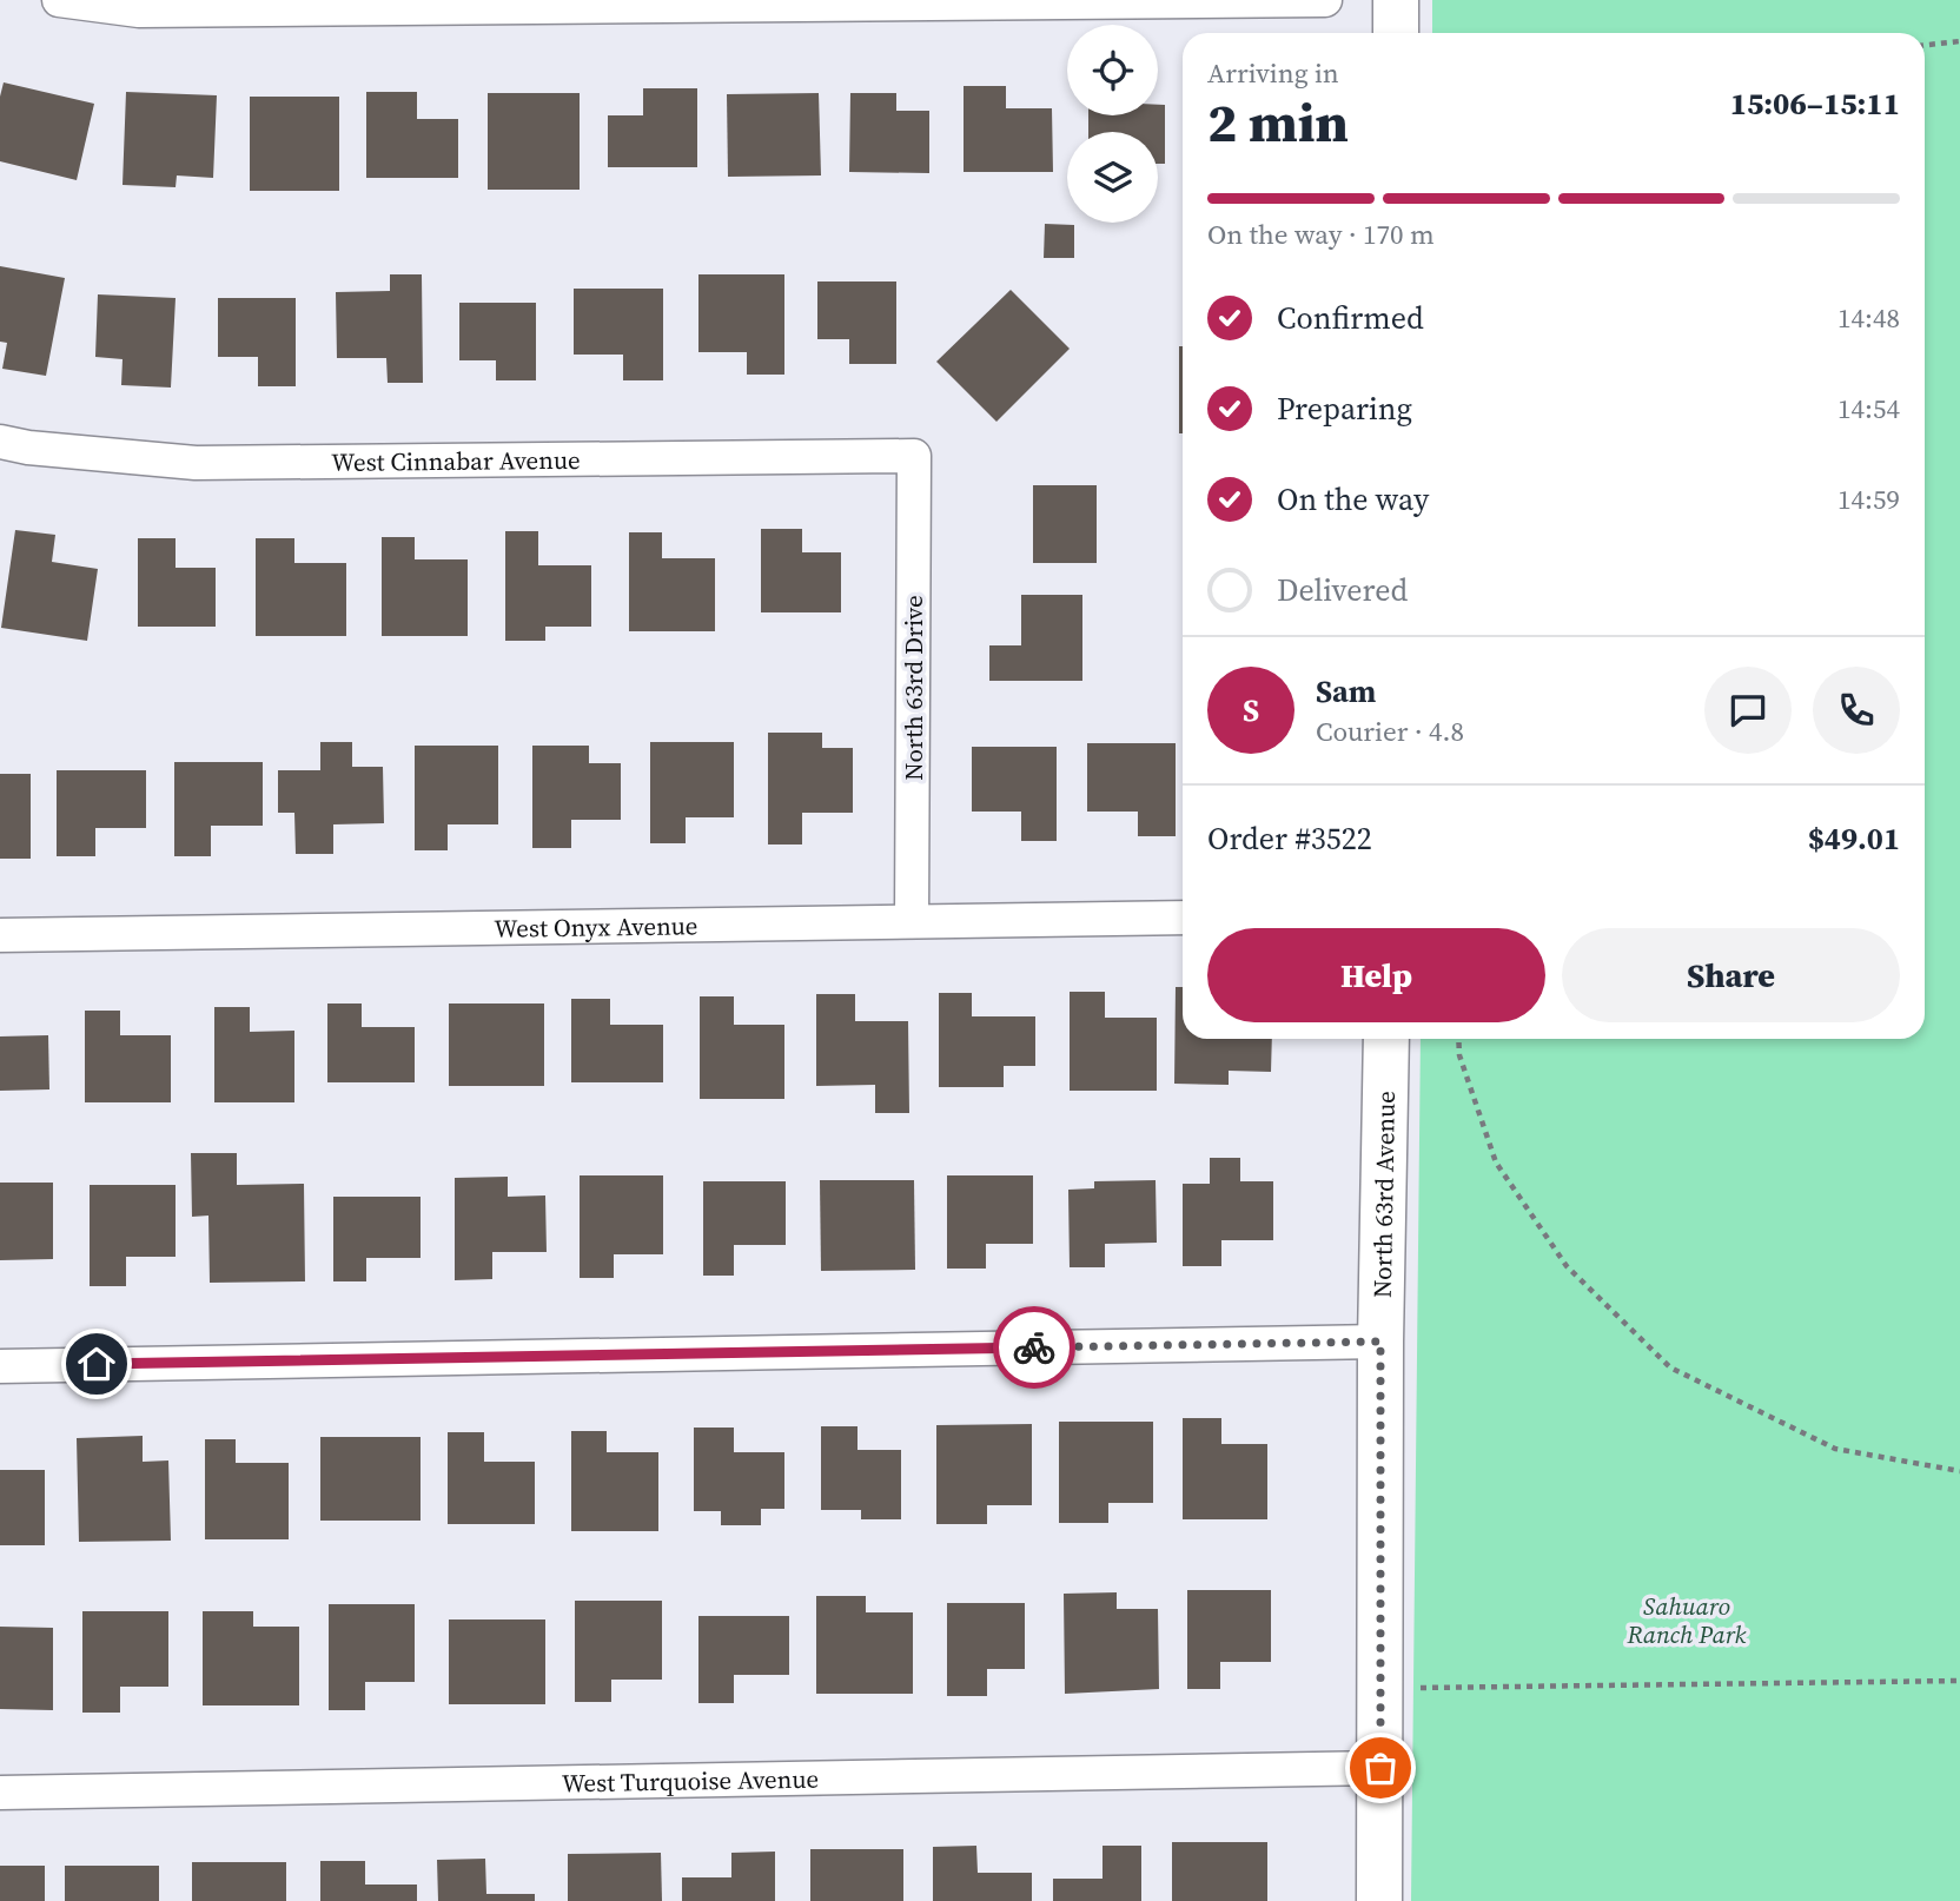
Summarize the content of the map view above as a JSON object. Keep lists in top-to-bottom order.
{
  "streets": {
    "street": [
      "West Cinnabar Avenue",
      "North 63rd Drive",
      "West Onyx Avenue",
      "North 63rd Avenue",
      "West Turquoise Avenue"
    ]
  },
  "crossings": [
    ["West Cinnabar Avenue", "North 63rd Drive"],
    ["North 63rd Drive", "West Onyx Avenue"],
    ["North 63rd Avenue", "West Turquoise Avenue"]
  ],
  "parks": ["Sahuaro Ranch Park"],
  "page": {
    "heading": ["2 min", "Arriving in", "15:06–15:11"],
    "panel": [
      "Sam",
      "Courier · 4.8",
      "Order #3522",
      "$49.01"
    ],
    "bar": "On the way · 170 m",
    "list": [
      ["Confirmed", "14:48"],
      ["Preparing", "14:54"],
      ["On the way", "14:59"],
      "Delivered"
    ],
    "round": "S",
    "buttons": ["Help", "Share"]
  }
}
